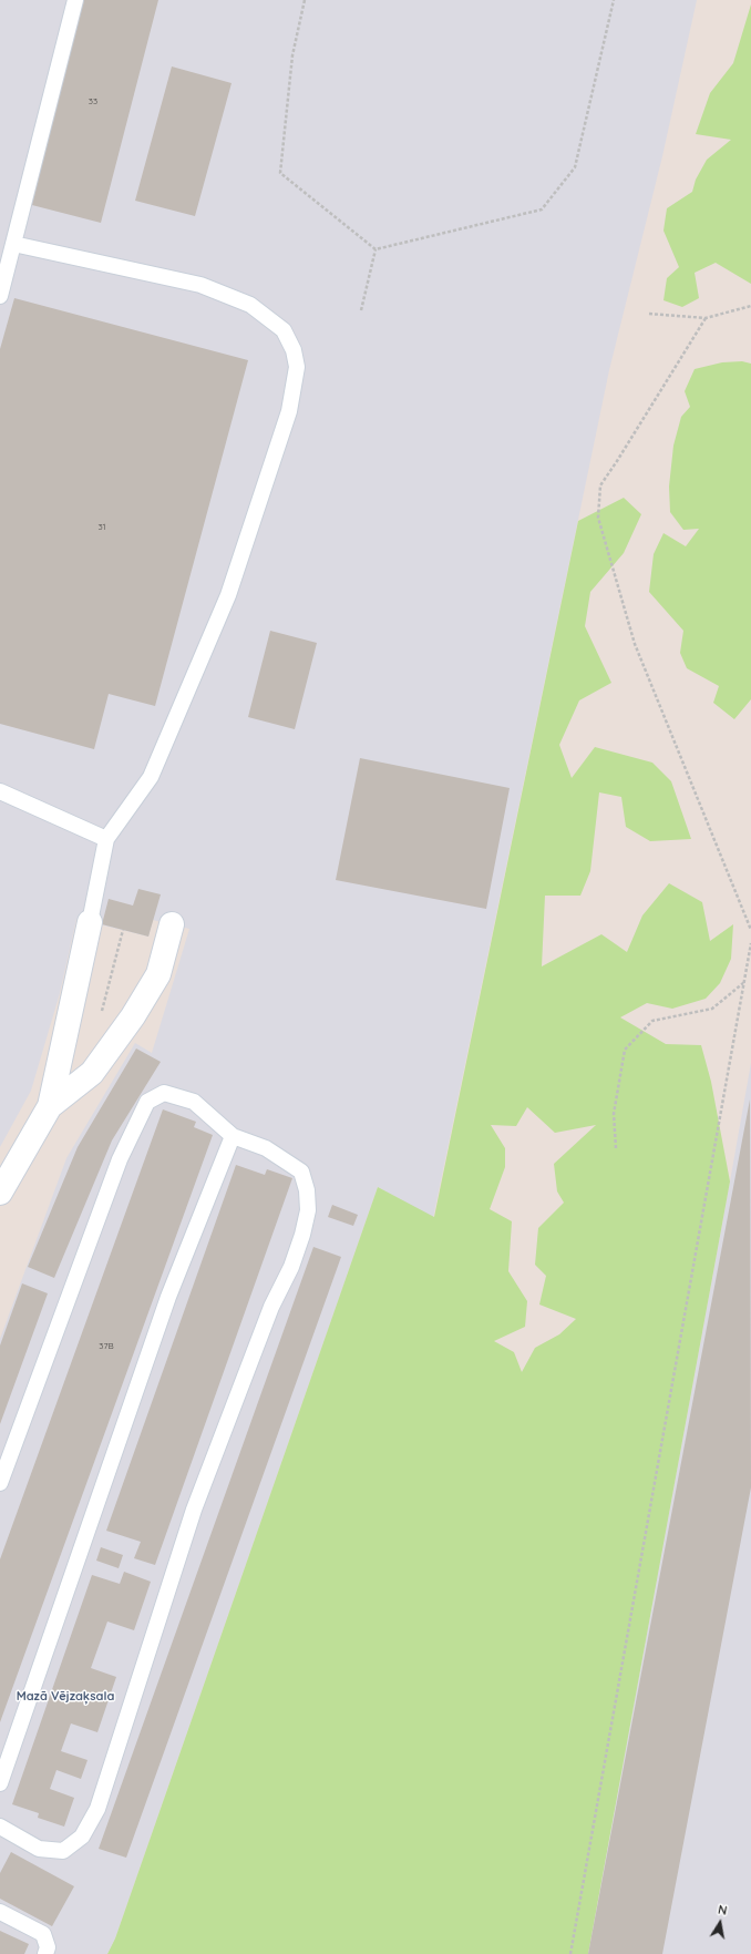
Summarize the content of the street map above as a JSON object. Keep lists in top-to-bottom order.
{
  "districts": ["Mazā Vējzaķsala"],
  "house_numbers": ["33", "31", "37B"],
  "north": "top"
}
